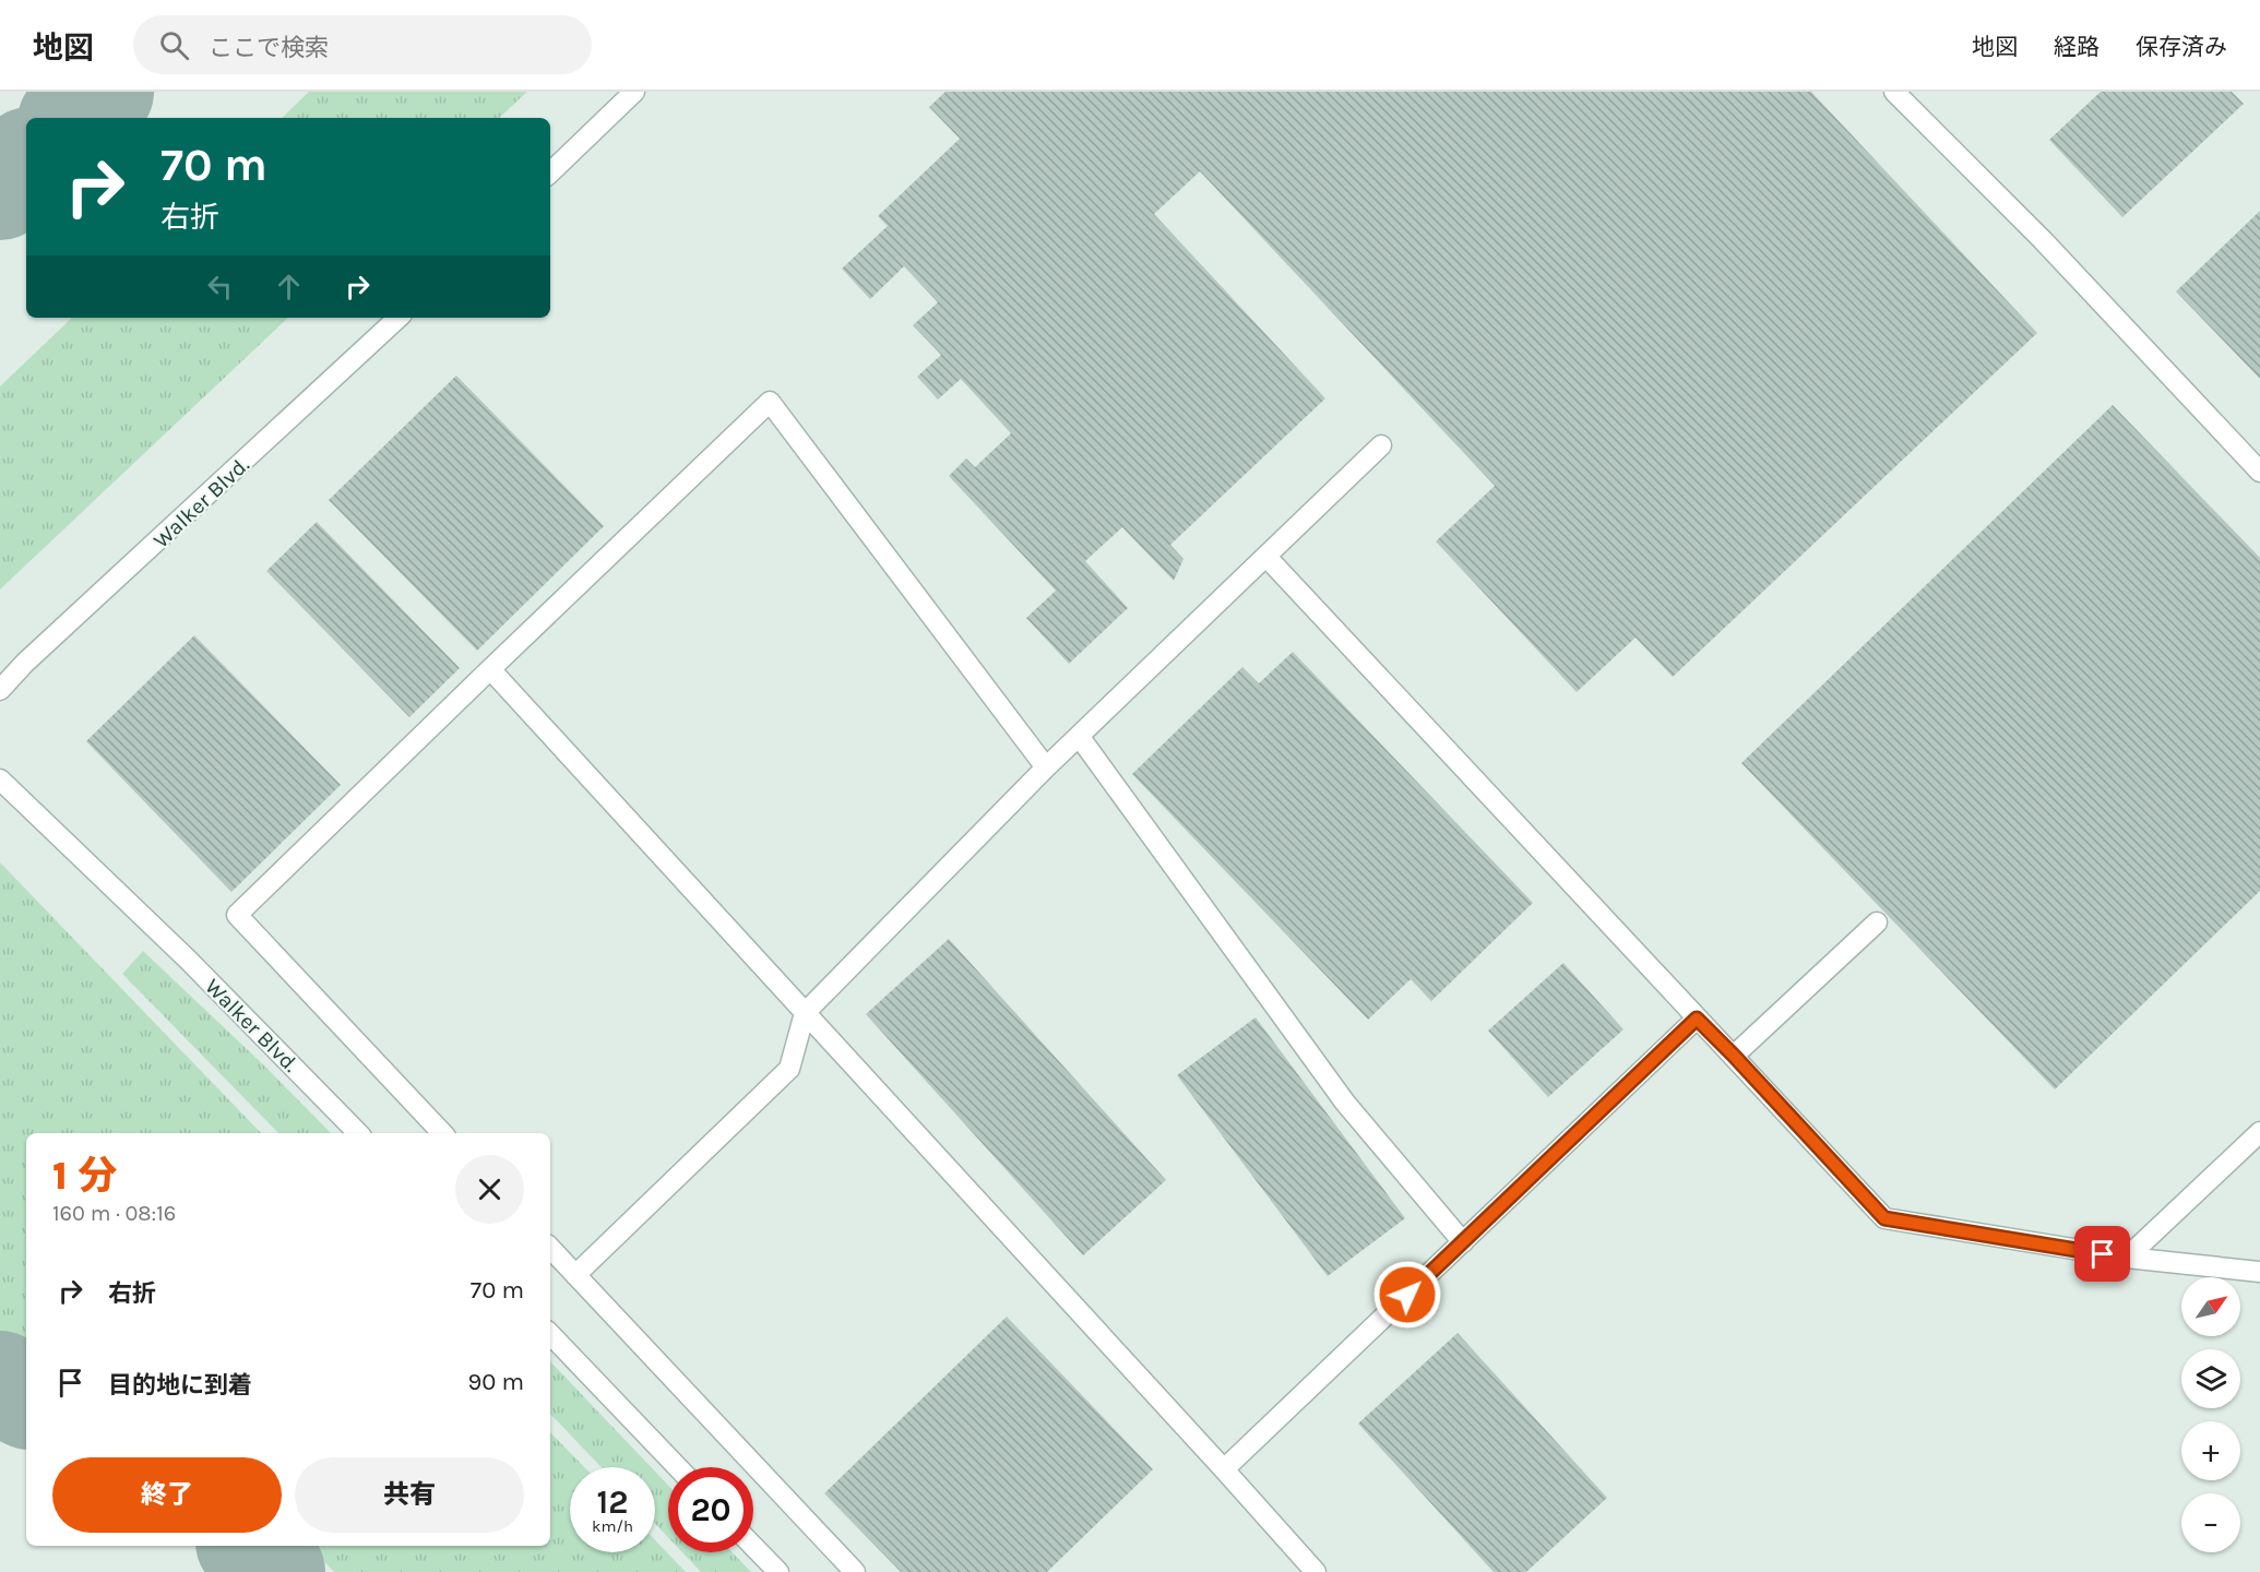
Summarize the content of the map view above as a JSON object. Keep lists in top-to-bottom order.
{
  "streets": {
    "lane": ["Walker Blvd."]
  },
  "north": "top right",
  "page": {
    "header": "地図",
    "search": "ここで検索",
    "nav": ["地図", "経路", "保存済み"],
    "turn": ["70 m", "右折"],
    "heading": ["1 分", "160 m · 08:16"],
    "list": [
      {
        "name": "右折",
        "value": "70 m"
      },
      {
        "name": "目的地に到着",
        "value": "90 m"
      }
    ],
    "map_buttons": ["+", "−"],
    "buttons": ["終了", "共有"],
    "speed": "12 km/h",
    "limit": "20"
  }
}
